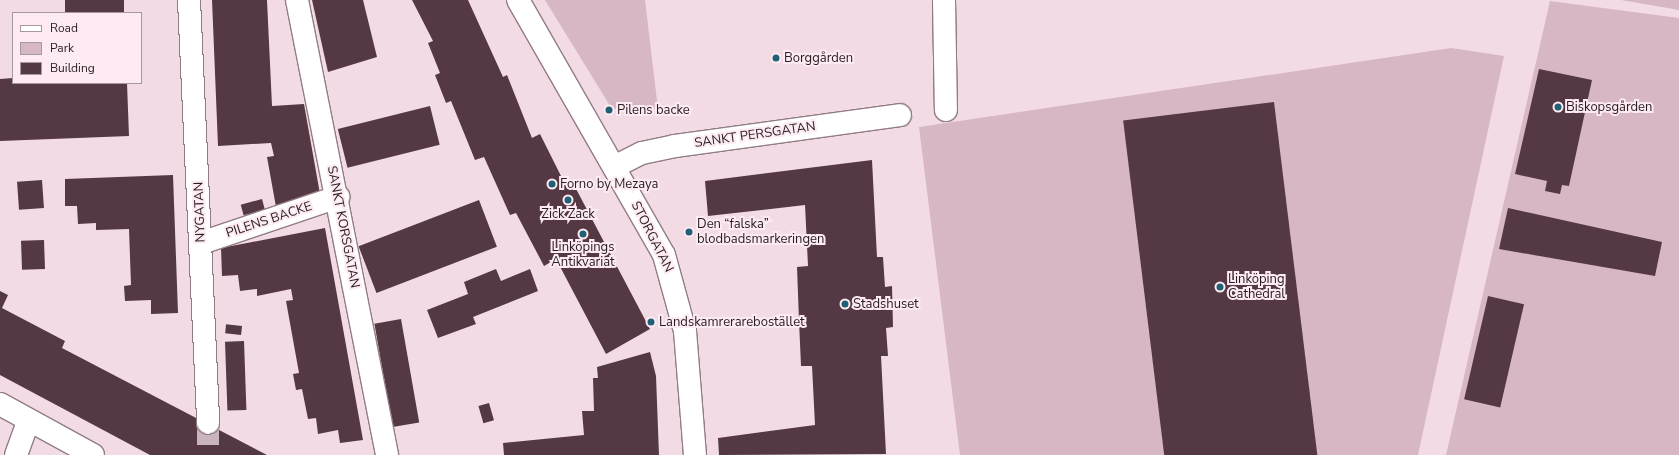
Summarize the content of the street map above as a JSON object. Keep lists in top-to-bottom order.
{
  "streets": {
    "street": [
      "SANKT PERSGATAN",
      "NYGATAN",
      "PILENS BACKE",
      "SANKT KORSGATAN",
      "STORGATAN"
    ]
  },
  "crossings": [
    ["SANKT PERSGATAN", "STORGATAN"],
    ["NYGATAN", "PILENS BACKE"],
    ["PILENS BACKE", "SANKT KORSGATAN"]
  ],
  "places": [
    "Borggården",
    "Biskopsgården",
    "Pilens backe",
    "Forno by Mezaya",
    "Zick Zack",
    "Den “falska” blodbadsmarkeringen",
    "Linköpings Antikvariat",
    "Linköping Cathedral",
    "Stadshuset",
    "Landskamrerarebostället"
  ],
  "legend": ["Road", "Park", "Building"]
}
